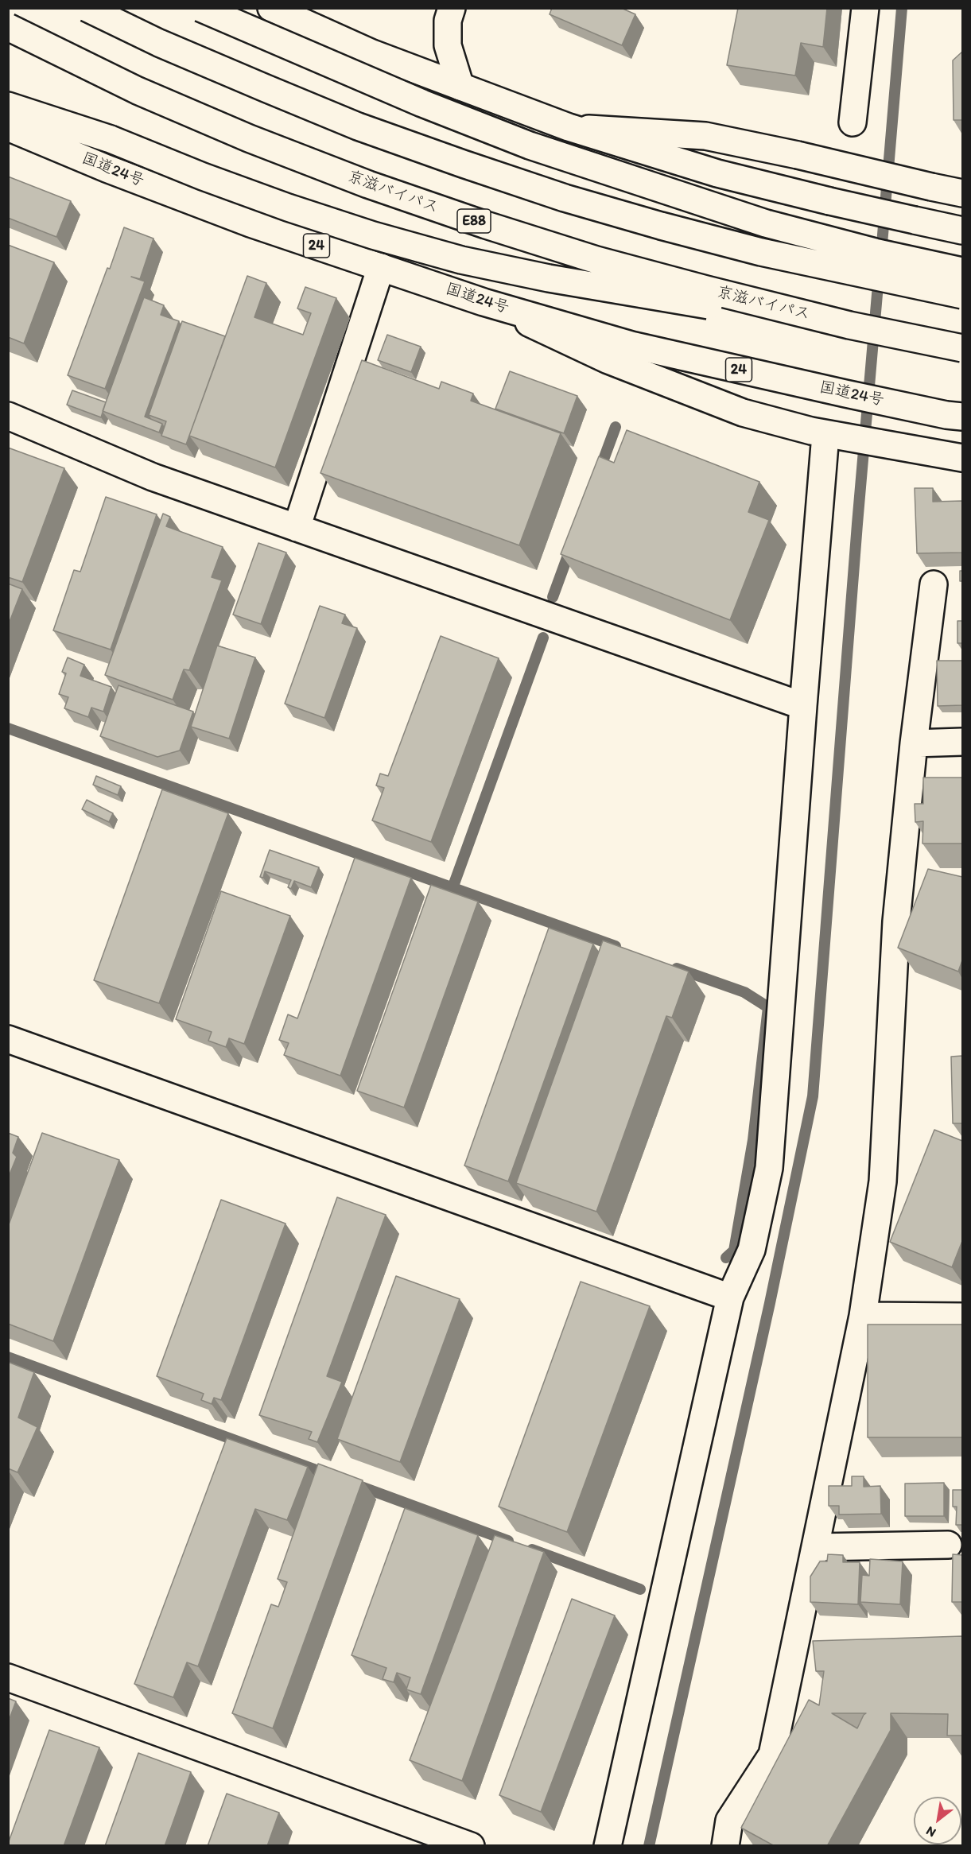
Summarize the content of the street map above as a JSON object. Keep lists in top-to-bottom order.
{
  "streets": {
    "main road": [
      "国道24号",
      "京滋バイパス",
      "E88",
      "24"
    ]
  },
  "north": "bottom left"
}
